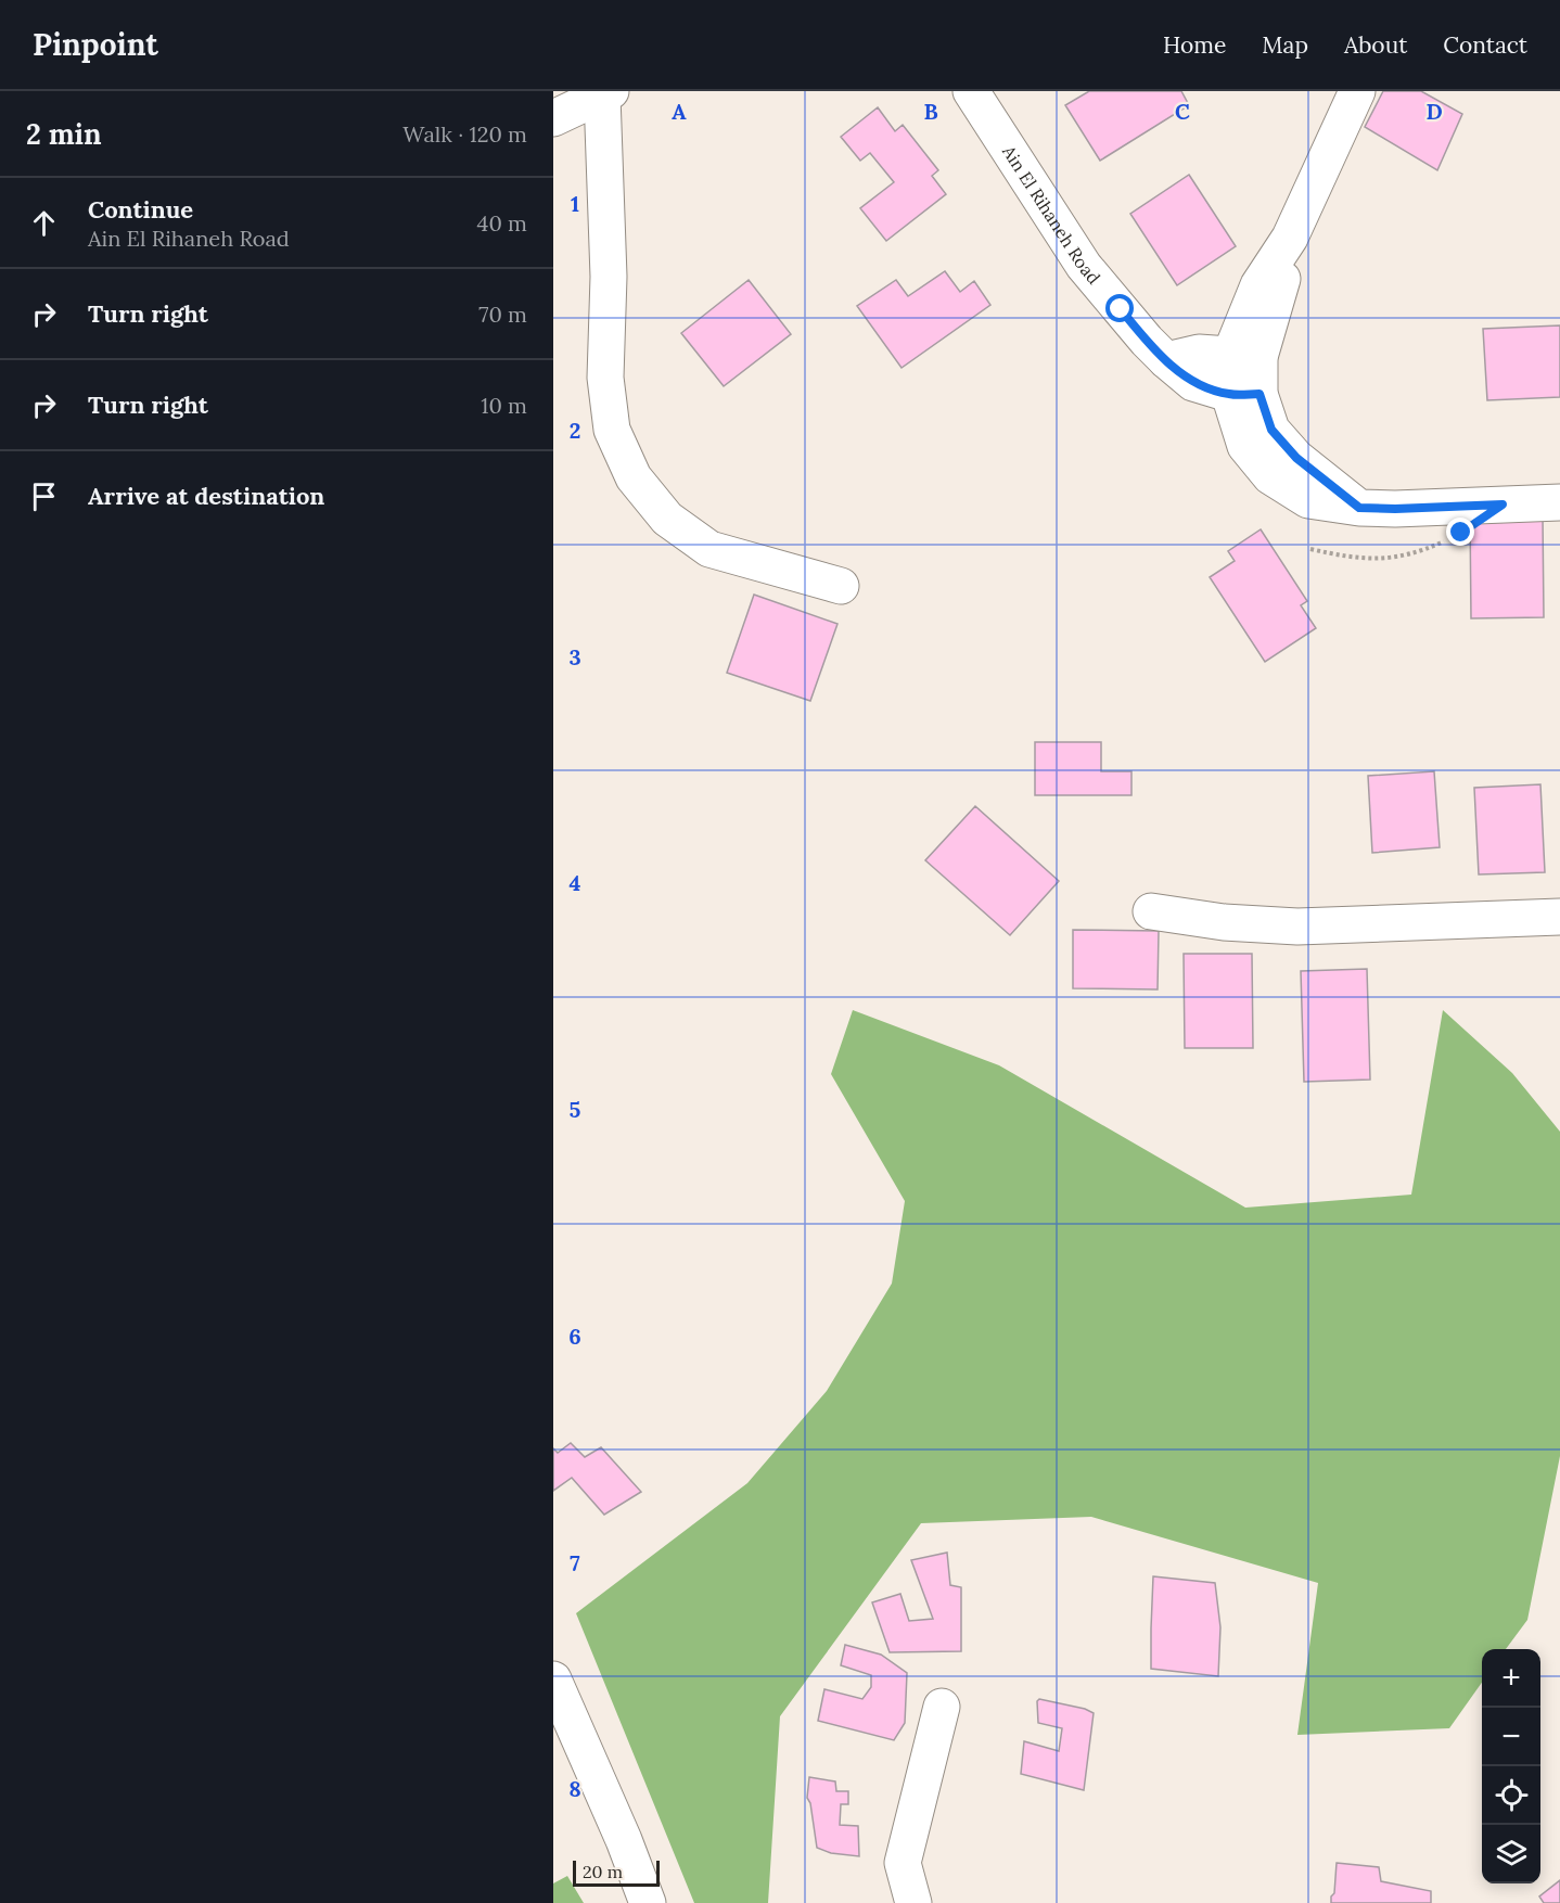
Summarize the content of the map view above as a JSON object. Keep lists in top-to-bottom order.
{
  "streets": {
    "street": ["Ain El Rihaneh Road"]
  },
  "scale_bar": "20 m",
  "page": {
    "header": "Pinpoint",
    "nav": [
      "Home",
      "Map",
      "About",
      "Contact"
    ],
    "heading": ["2 min", "Walk · 120 m"],
    "list": [
      ["Continue", "Ain El Rihaneh Road", "40 m"],
      ["Turn right", "70 m"],
      ["Turn right", "10 m"],
      "Arrive at destination"
    ],
    "map_buttons": ["+", "−"],
    "scale": "20 m"
  },
  "grid": {
    "columns": [
      "A",
      "B",
      "C",
      "D"
    ],
    "rows": [
      "1",
      "2",
      "3",
      "4",
      "5",
      "6",
      "7",
      "8"
    ]
  }
}
